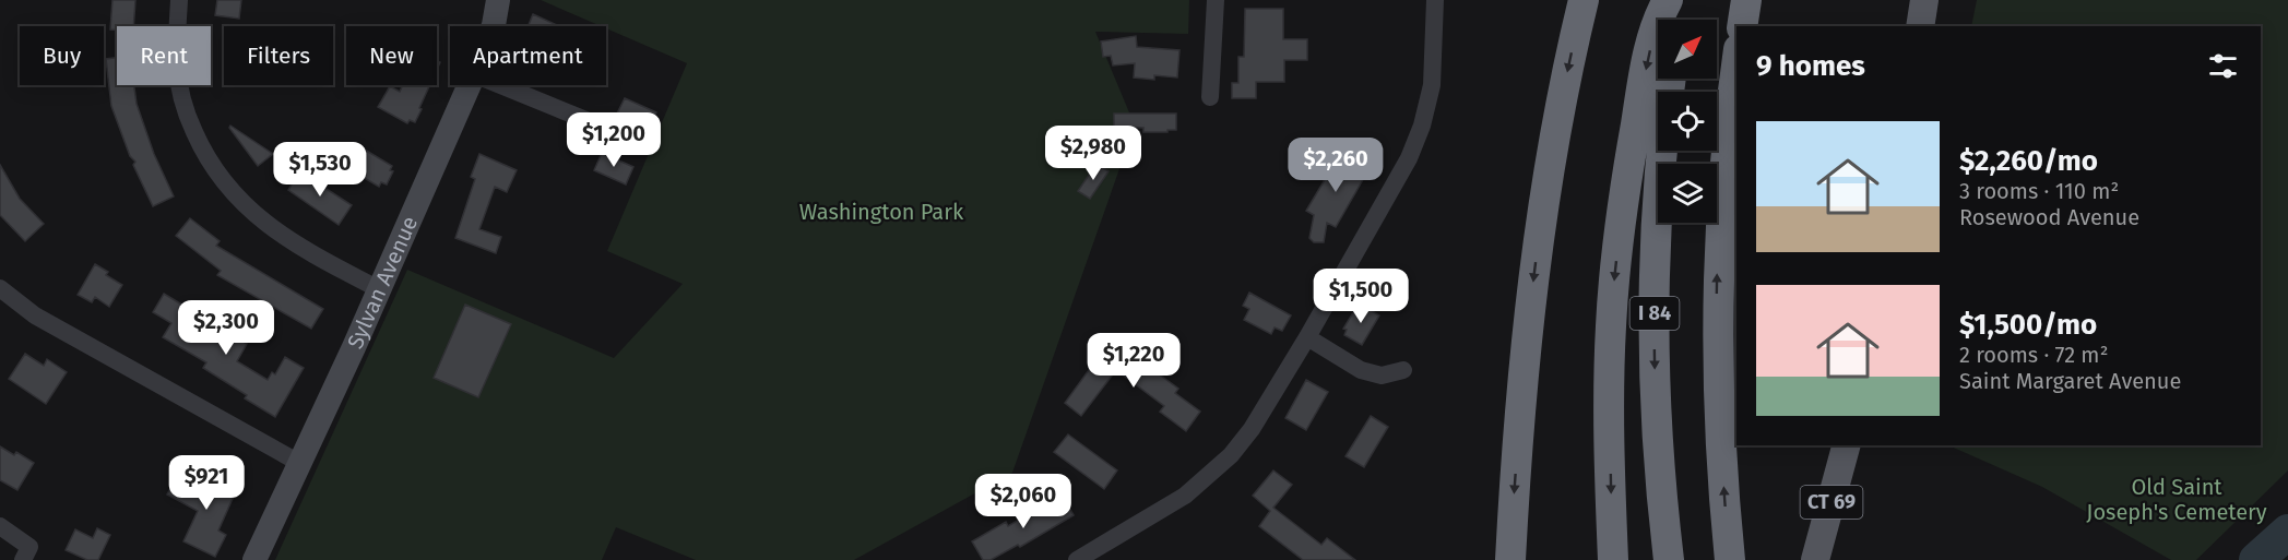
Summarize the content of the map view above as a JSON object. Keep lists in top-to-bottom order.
{
  "streets": {
    "highway": ["I 84"],
    "main road": ["CT 69"],
    "street": ["Sylvan Avenue"]
  },
  "parks": ["Washington Park", "Old Saint Joseph's Cemetery"],
  "north": "top right",
  "page": {
    "chip": [
      "Buy",
      "Rent",
      "Filters",
      "New",
      "Apartment"
    ],
    "heading": "9 homes",
    "list": [
      {
        "name": "$2,260/mo",
        "note": "3 rooms · 110 m² · Rosewood Avenue"
      },
      {
        "name": "$1,500/mo",
        "note": "2 rooms · 72 m² · Saint Margaret Avenue"
      }
    ],
    "price": [
      "$1,200",
      "$2,980",
      "$2,260",
      "$1,530",
      "$1,500",
      "$2,300",
      "$1,220",
      "$921",
      "$2,060"
    ]
  }
}
